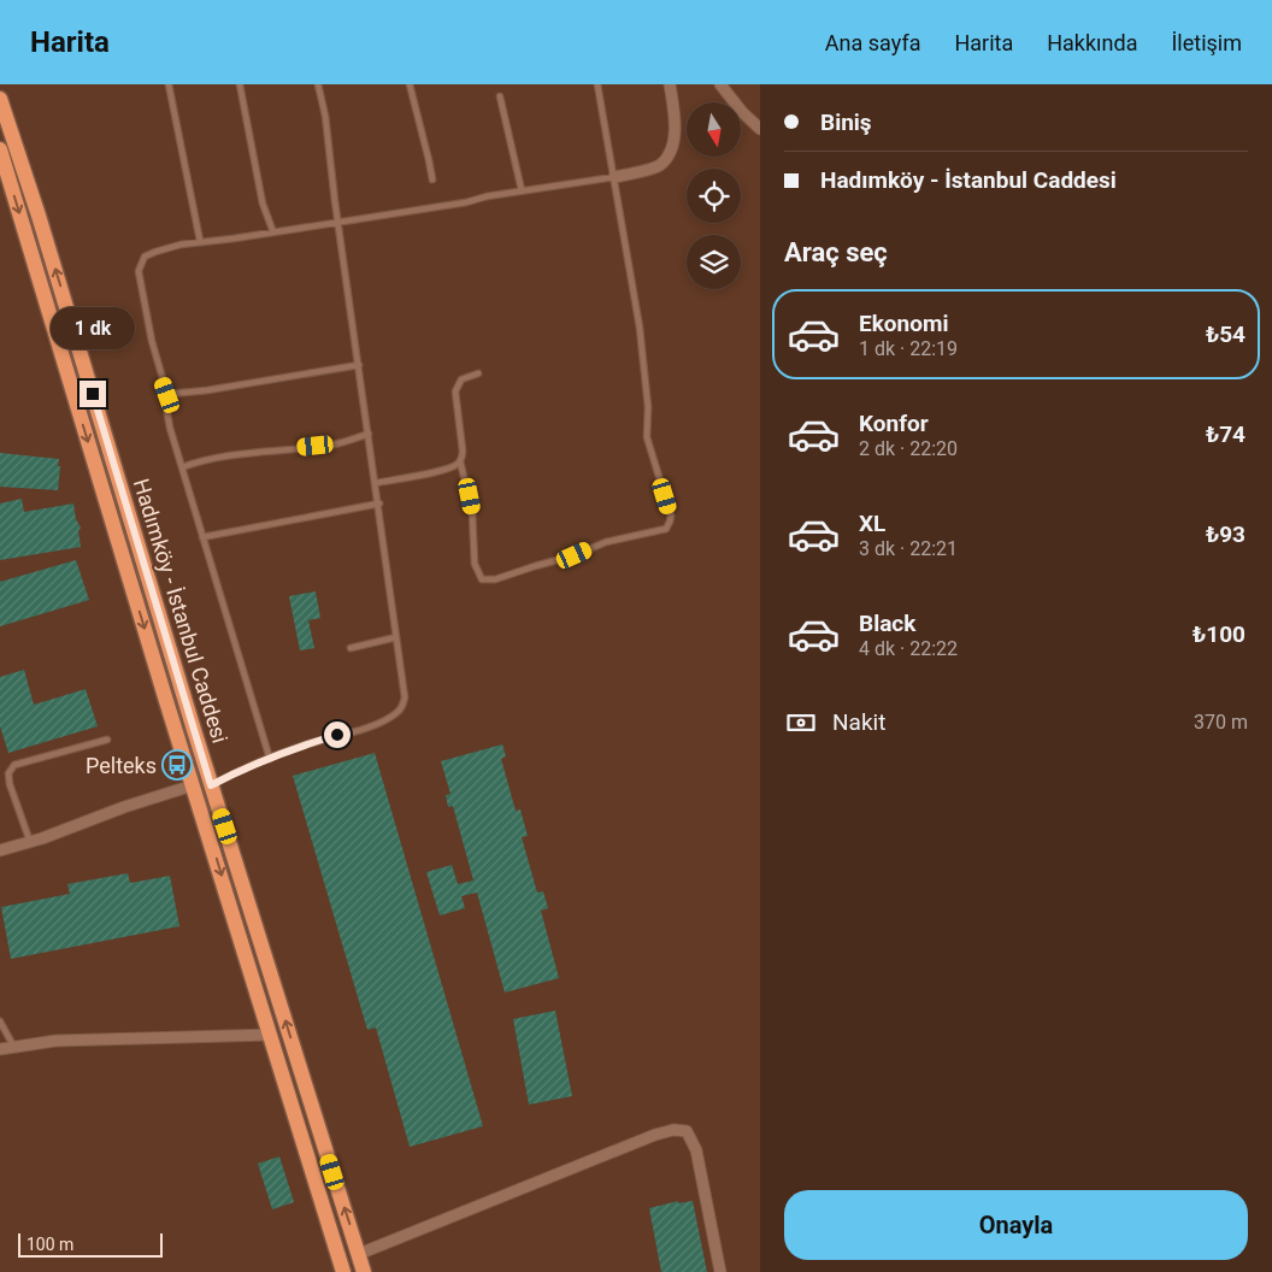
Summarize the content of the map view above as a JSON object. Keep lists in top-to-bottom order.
{
  "streets": {
    "main road": ["Hadımköy - İstanbul Caddesi"]
  },
  "places": {
    "bus stop": ["Pelteks"]
  },
  "scale_bar": "100 m",
  "north": "bottom",
  "page": {
    "header": "Harita",
    "nav": [
      "Ana sayfa",
      "Harita",
      "Hakkında",
      "İletişim"
    ],
    "banner": ["Biniş", "Hadımköy - İstanbul Caddesi"],
    "heading": "Araç seç",
    "list": [
      {
        "name": "Ekonomi",
        "note": "1 dk · 22:19",
        "value": "₺54"
      },
      {
        "name": "Konfor",
        "note": "2 dk · 22:20",
        "value": "₺74"
      },
      {
        "name": "XL",
        "note": "3 dk · 22:21",
        "value": "₺93"
      },
      {
        "name": "Black",
        "note": "4 dk · 22:22",
        "value": "₺100"
      }
    ],
    "bubble": "1 dk",
    "pay": ["Nakit", "370 m"],
    "buttons": "Onayla",
    "scale": "100 m"
  }
}
